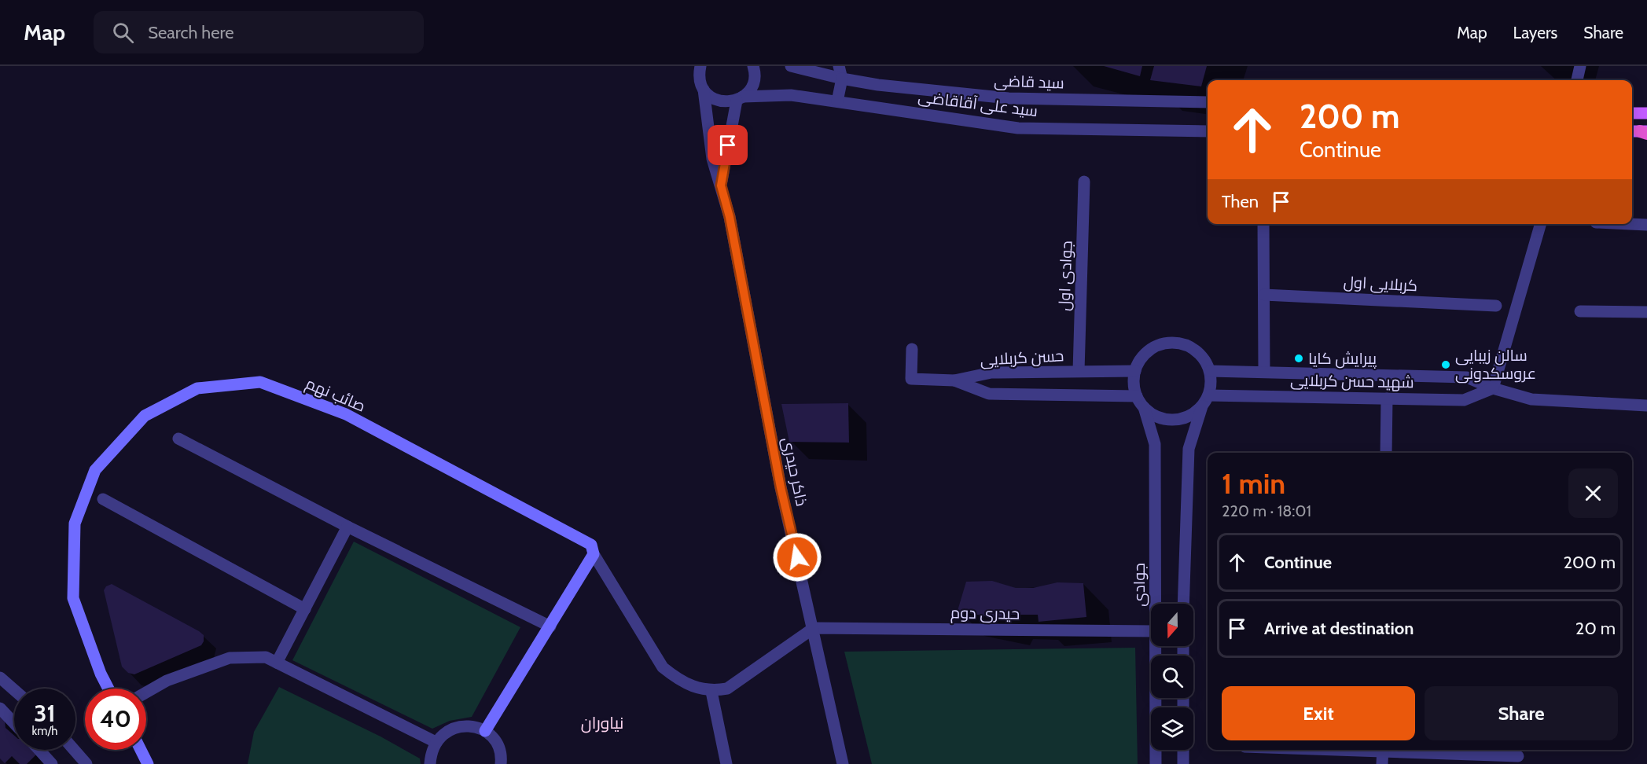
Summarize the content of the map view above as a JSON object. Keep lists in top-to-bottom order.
{
  "streets": {
    "main road": ["صائب نهم"],
    "street": [
      "سید قاضی",
      "سید علی آقاقاضی",
      "جوادی اول",
      "کربلایی اول",
      "حسن کربلایی",
      "شهید حسن کربلایی",
      "ذاکر حیدری",
      "جوادی",
      "حیدری دوم"
    ]
  },
  "crossings": [
    ["سید علی آقاقاضی", "ذاکر حیدری"],
    ["جوادی اول", "حسن کربلایی"],
    ["حسن کربلایی", "شهید حسن کربلایی"],
    ["حسن کربلایی", "جوادی"],
    ["شهید حسن کربلایی", "جوادی"],
    ["ذاکر حیدری", "حیدری دوم"]
  ],
  "districts": ["نیاوران"],
  "places": ["پیرایش کایا", "سالن زیبایی عروسکدونی"],
  "north": "bottom",
  "page": {
    "header": "Map",
    "search": "Search here",
    "nav": ["Map", "Layers", "Share"],
    "turn": ["200 m", "Continue"],
    "then": "Then",
    "heading": ["1 min", "220 m · 18:01"],
    "list": [
      {
        "name": "Continue",
        "value": "200 m"
      },
      {
        "name": "Arrive at destination",
        "value": "20 m"
      }
    ],
    "buttons": ["Exit", "Share"],
    "speed": "31 km/h",
    "limit": "40"
  }
}
